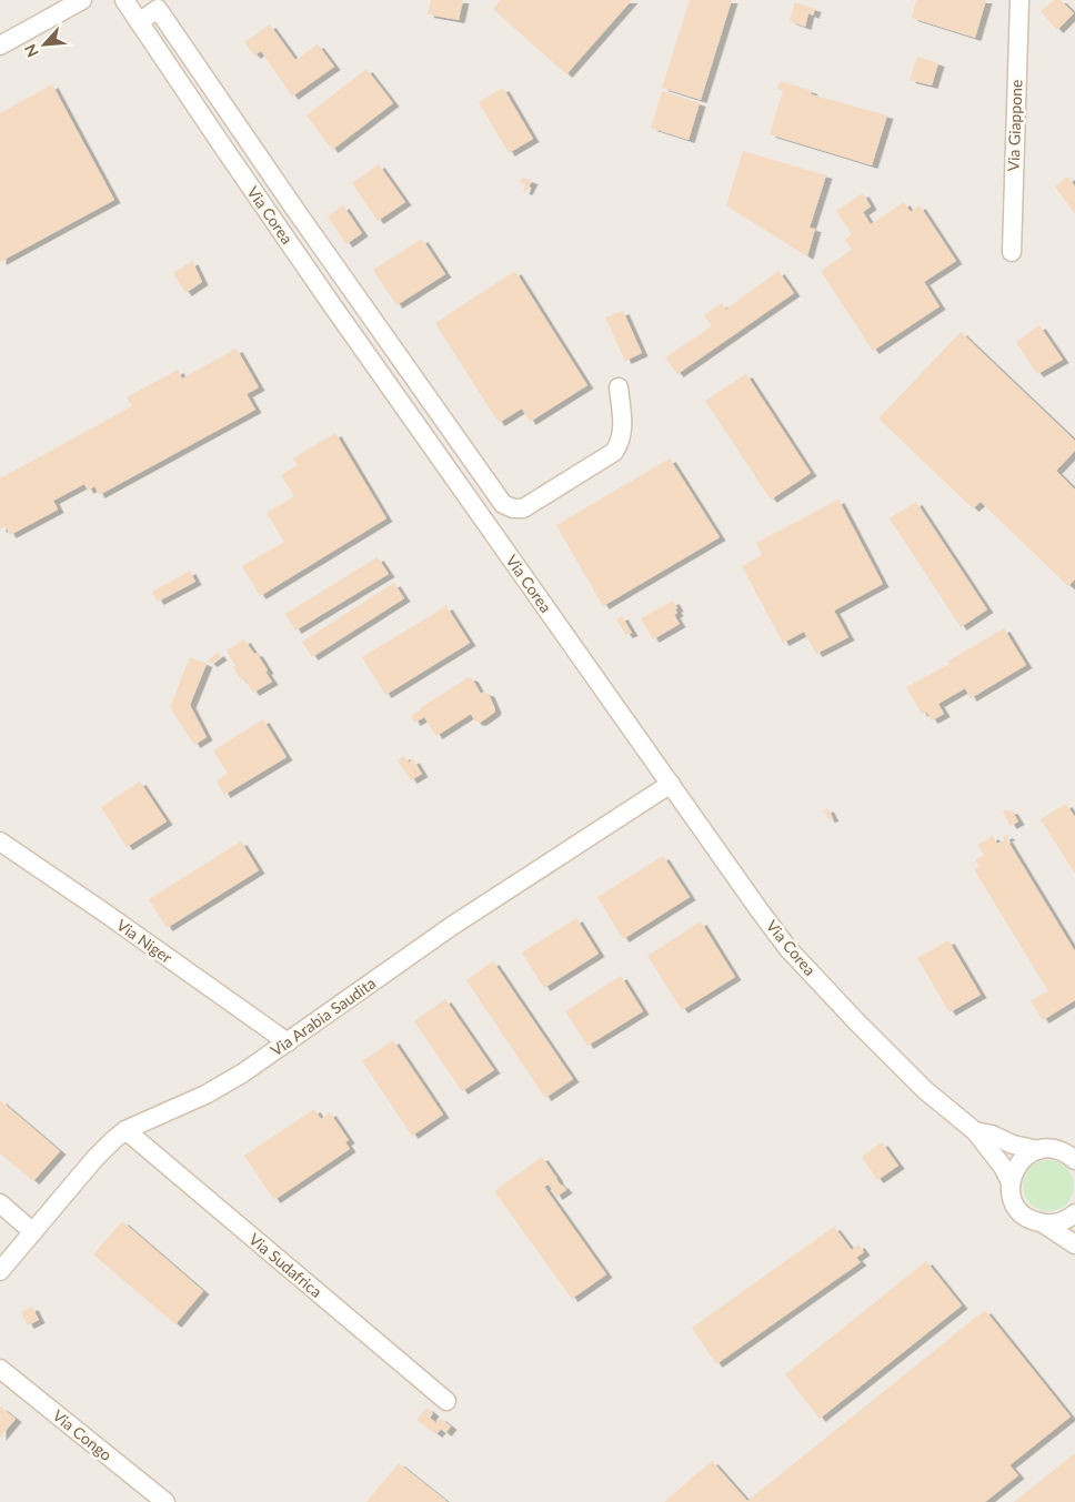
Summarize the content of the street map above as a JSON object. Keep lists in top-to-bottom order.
{
  "streets": {
    "street": [
      "Via Giappone",
      "Via Corea",
      "Via Niger",
      "Via Arabia Saudita",
      "Via Sudafrica",
      "Via Congo"
    ]
  },
  "crossings": [
    ["Via Corea", "Via Arabia Saudita"],
    ["Via Niger", "Via Arabia Saudita"],
    ["Via Arabia Saudita", "Via Sudafrica"]
  ],
  "north": "bottom left"
}
